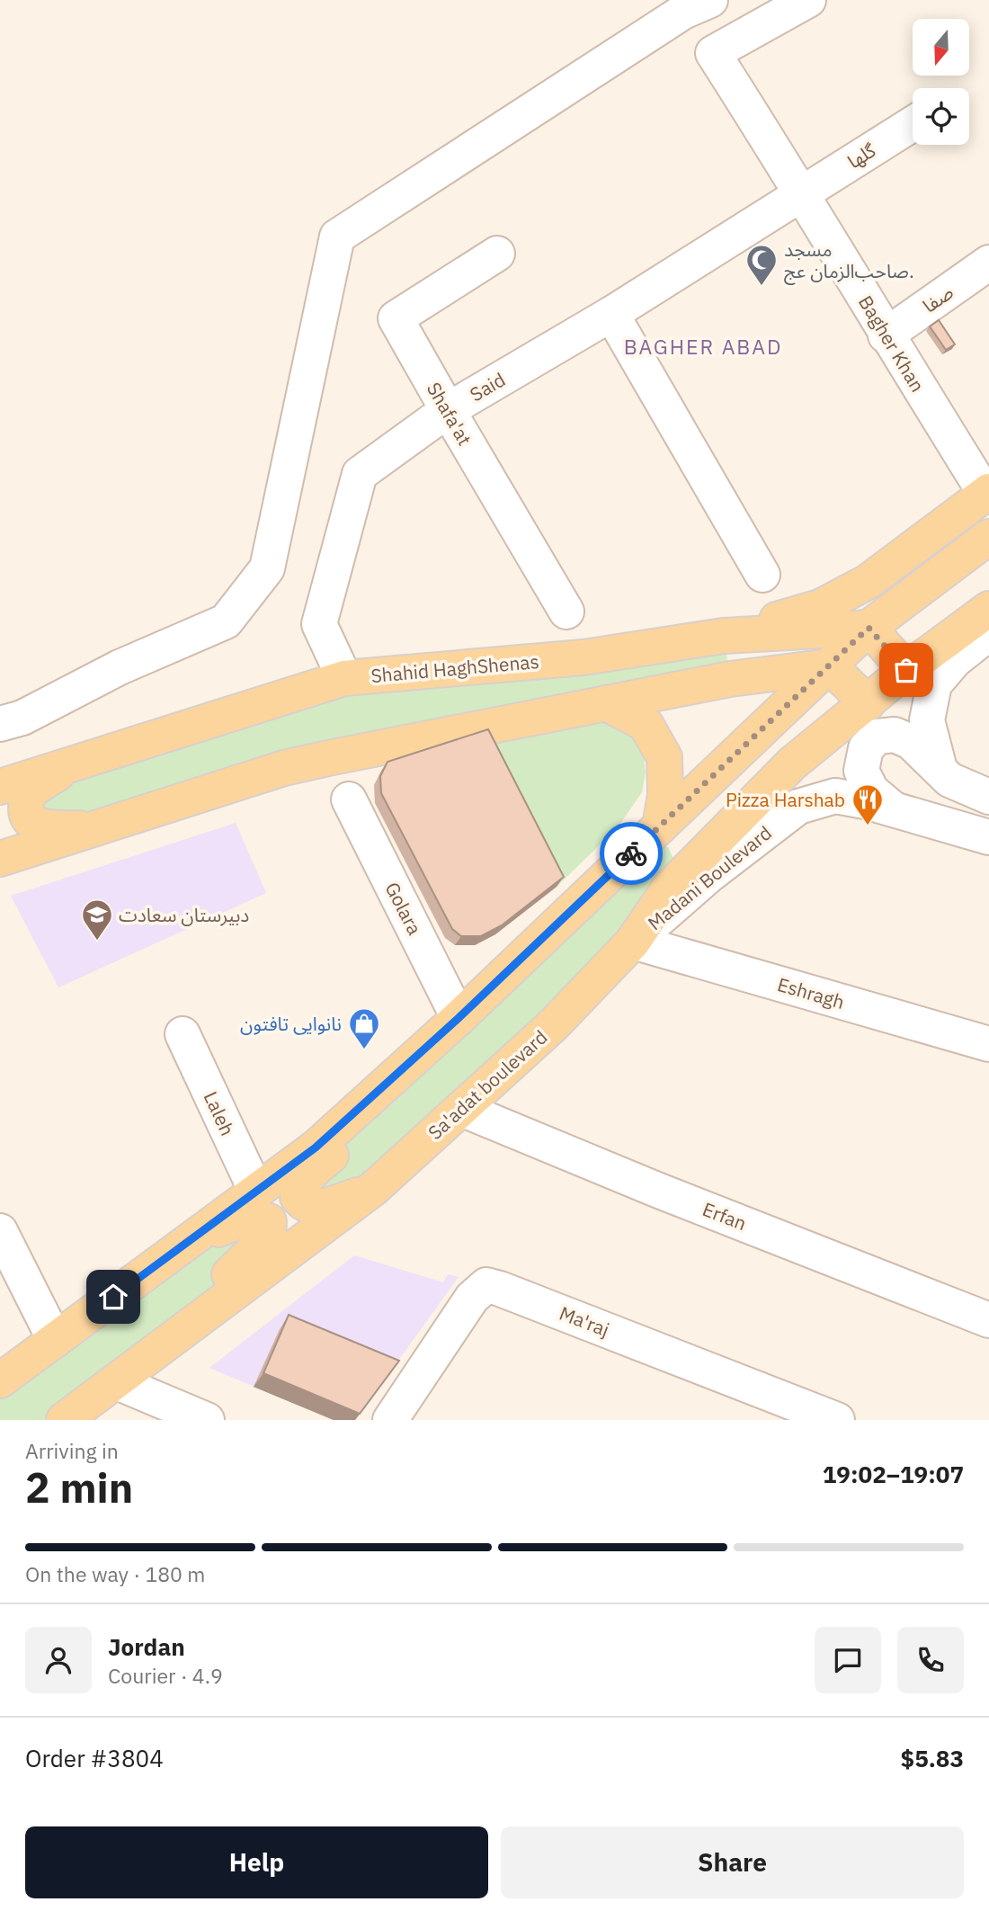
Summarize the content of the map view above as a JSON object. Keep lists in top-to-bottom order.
{
  "streets": {
    "main road": ["Shahid HaghShenas", "Sa'adat boulevard"],
    "street": [
      "گلها",
      "صفا",
      "Bagher Khan",
      "Said",
      "Shafa'at",
      "Madani Boulevard",
      "Golara",
      "Eshragh",
      "Laleh",
      "Erfan",
      "Ma'raj"
    ]
  },
  "crossings": [
    ["گلها", "Bagher Khan"],
    ["گلها", "Said"],
    ["صفا", "Bagher Khan"],
    ["Bagher Khan", "Said"],
    ["Said", "Shafa'at"],
    ["Said", "Shahid HaghShenas"],
    ["Madani Boulevard", "Eshragh"],
    ["Madani Boulevard", "Sa'adat boulevard"],
    ["Eshragh", "Sa'adat boulevard"],
    ["Sa'adat boulevard", "Erfan"]
  ],
  "districts": ["BAGHER ABAD"],
  "places": {
    "mosque": ["مسجد صاحب‌الزمان عج."],
    "restaurant": ["Pizza Harshab"],
    "school or university": ["دبیرستان سعادت"],
    "shop": ["نانوایی تافتون"]
  },
  "north": "bottom",
  "page": {
    "heading": ["2 min", "Arriving in", "19:02–19:07"],
    "panel": [
      "Jordan",
      "Courier · 4.9",
      "Order #3804",
      "$5.83"
    ],
    "bar": "On the way · 180 m",
    "buttons": ["Help", "Share"]
  }
}
